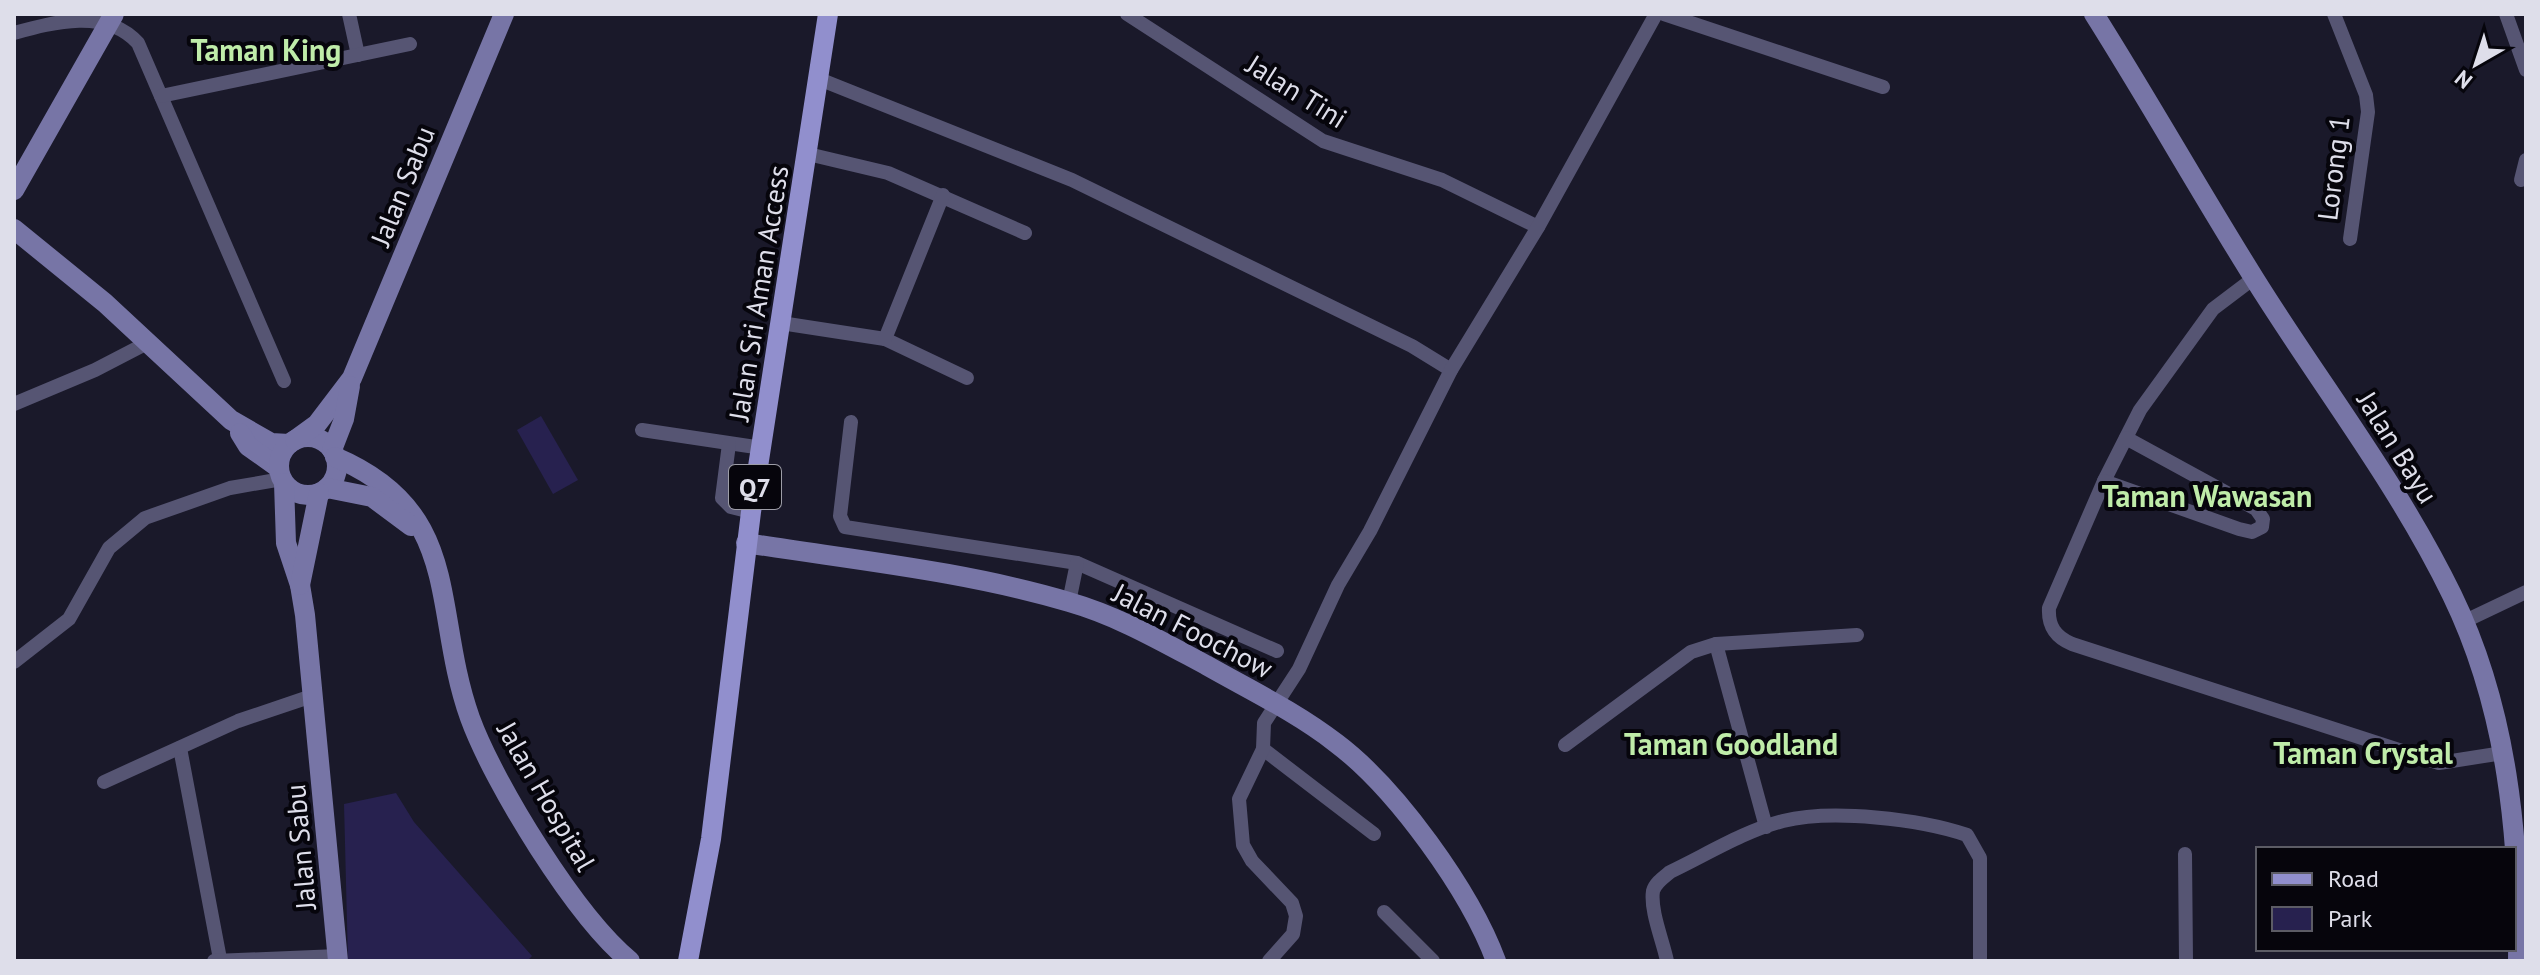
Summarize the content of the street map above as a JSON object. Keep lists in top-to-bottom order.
{
  "streets": {
    "main road": [
      "Jalan Sabu",
      "Jalan Sri Aman Access",
      "Jalan Bayu",
      "Q7",
      "Jalan Foochow",
      "Jalan Hospital"
    ],
    "street": ["Jalan Tini", "Lorong 1"]
  },
  "crossings": [
    ["Jalan Sri Aman Access", "Jalan Foochow"]
  ],
  "districts": [
    "Taman King",
    "Taman Wawasan",
    "Taman Goodland",
    "Taman Crystal"
  ],
  "legend": ["Road", "Park"],
  "north": "bottom left"
}
